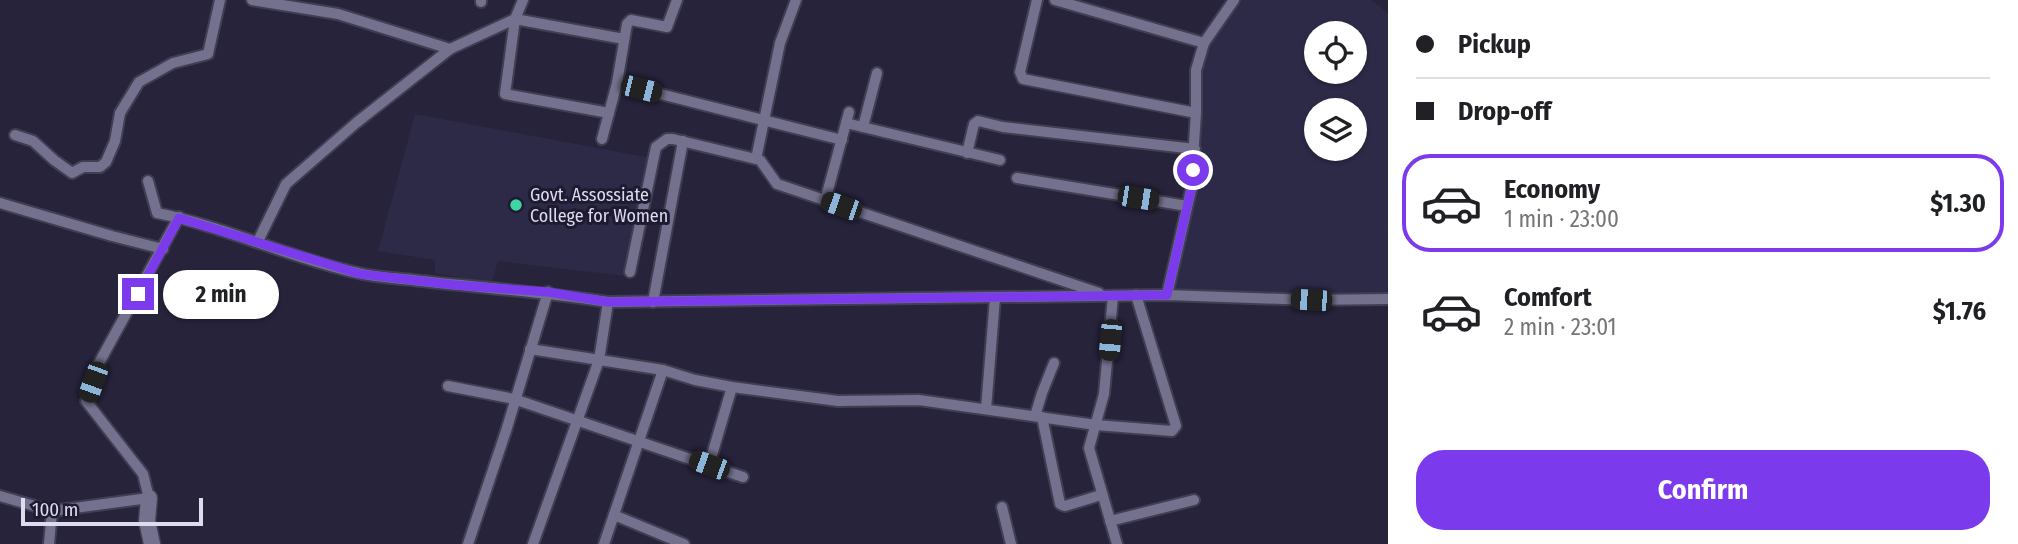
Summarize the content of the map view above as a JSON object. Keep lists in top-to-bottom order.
{
  "places": ["Govt. Assossiate College for Women"],
  "scale_bar": "100 m",
  "page": {
    "banner": ["Pickup", "Drop-off"],
    "list": [
      {
        "name": "Economy",
        "note": "1 min · 23:00",
        "value": "$1.30"
      },
      {
        "name": "Comfort",
        "note": "2 min · 23:01",
        "value": "$1.76"
      }
    ],
    "bubble": "2 min",
    "buttons": "Confirm",
    "scale": "100 m"
  }
}
